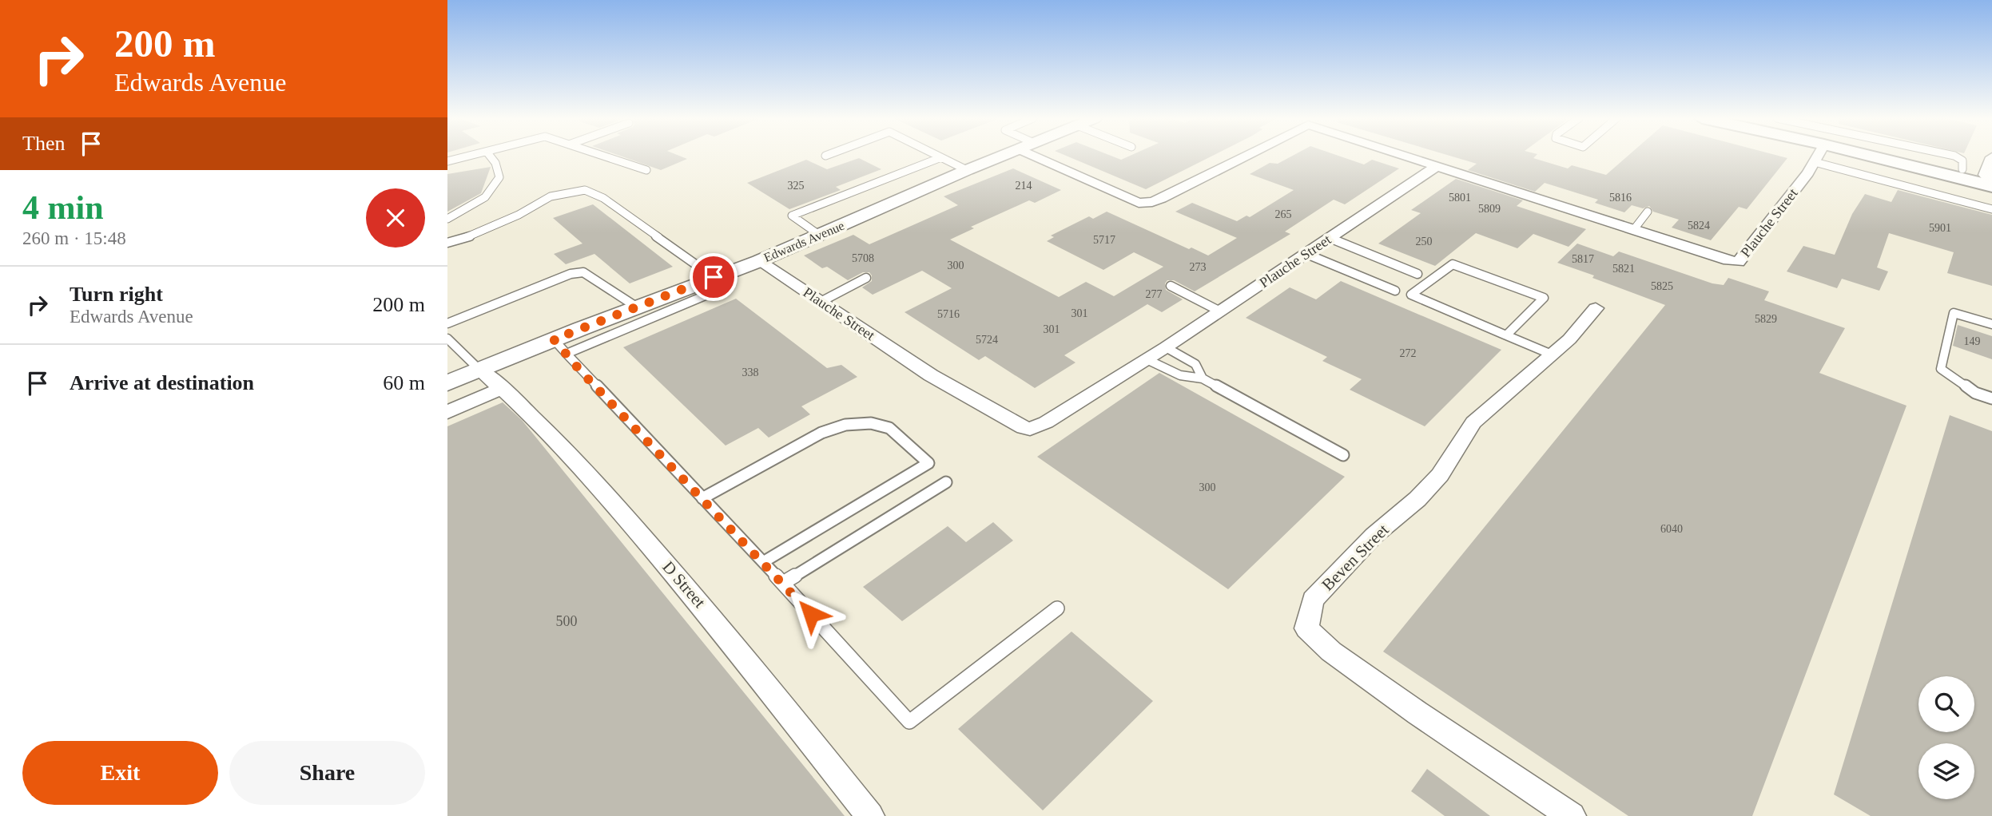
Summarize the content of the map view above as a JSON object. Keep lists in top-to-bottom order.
{
  "streets": {
    "street": [
      "Plauche Street",
      "Edwards Avenue",
      "Beven Street",
      "D Street"
    ]
  },
  "crossings": [
    ["Plauche Street", "Edwards Avenue"],
    ["Edwards Avenue", "D Street"]
  ],
  "house_numbers": [
    "325",
    "214",
    "5801",
    "5816",
    "5809",
    "265",
    "5824",
    "5901",
    "5717",
    "250",
    "5708",
    "5817",
    "300",
    "273",
    "5821",
    "5825",
    "277",
    "301",
    "5716",
    "5829",
    "301",
    "5724",
    "149",
    "272",
    "338",
    "300",
    "6040",
    "500"
  ],
  "page": {
    "turn": ["200 m", "Edwards Avenue"],
    "then": "Then",
    "heading": ["4 min", "260 m · 15:48"],
    "list": [
      {
        "name": "Turn right",
        "note": "Edwards Avenue",
        "value": "200 m"
      },
      {
        "name": "Arrive at destination",
        "value": "60 m"
      }
    ],
    "buttons": ["Exit", "Share"]
  }
}
